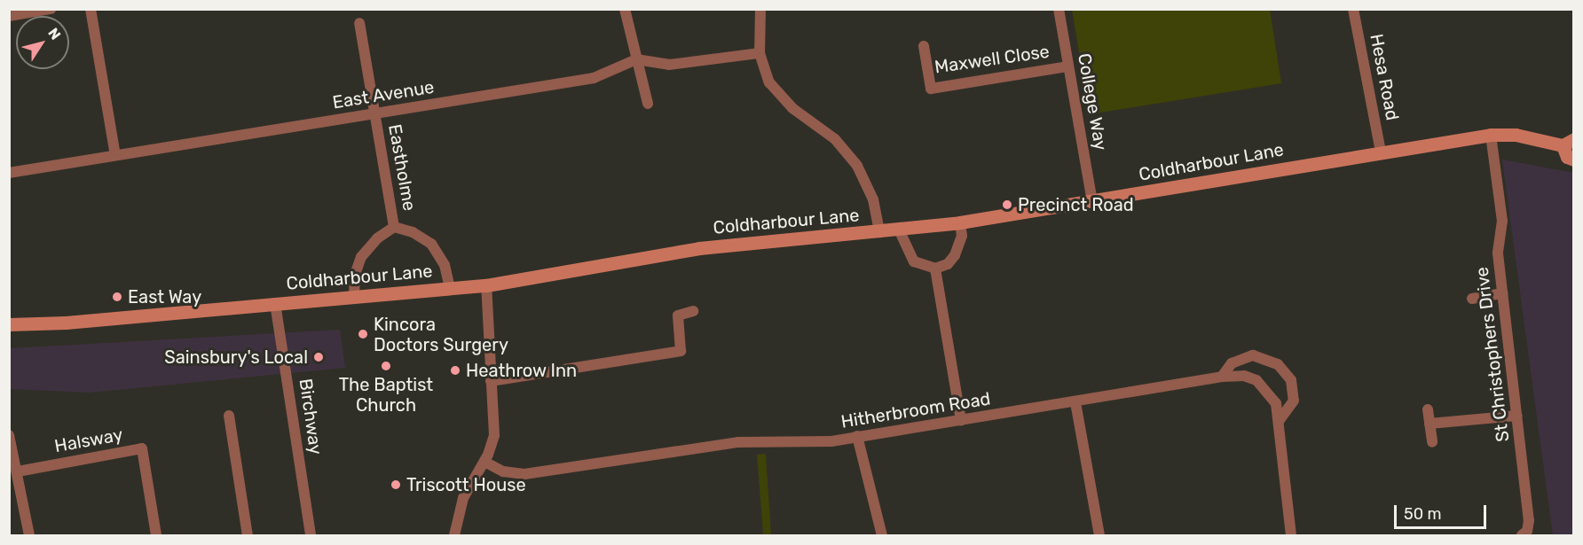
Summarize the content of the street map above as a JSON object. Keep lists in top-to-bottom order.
{
  "streets": {
    "street": [
      "Maxwell Close",
      "Hesa Road",
      "East Avenue",
      "College Way",
      "Coldharbour Lane",
      "Eastholme",
      "St Christophers Drive",
      "Hitherbroom Road",
      "Birchway",
      "Halsway"
    ]
  },
  "crossings": [
    ["Maxwell Close", "College Way"],
    ["Hesa Road", "Coldharbour Lane"],
    ["East Avenue", "Eastholme"],
    ["College Way", "Coldharbour Lane"],
    ["Coldharbour Lane", "Eastholme"],
    ["Coldharbour Lane", "St Christophers Drive"],
    ["Coldharbour Lane", "Birchway"]
  ],
  "places": [
    "Precinct Road",
    "East Way",
    "Kincora Doctors Surgery",
    "Sainsbury's Local",
    "The Baptist Church",
    "Heathrow Inn",
    "Triscott House"
  ],
  "scale_bar": "50 m",
  "north": "top right"
}
